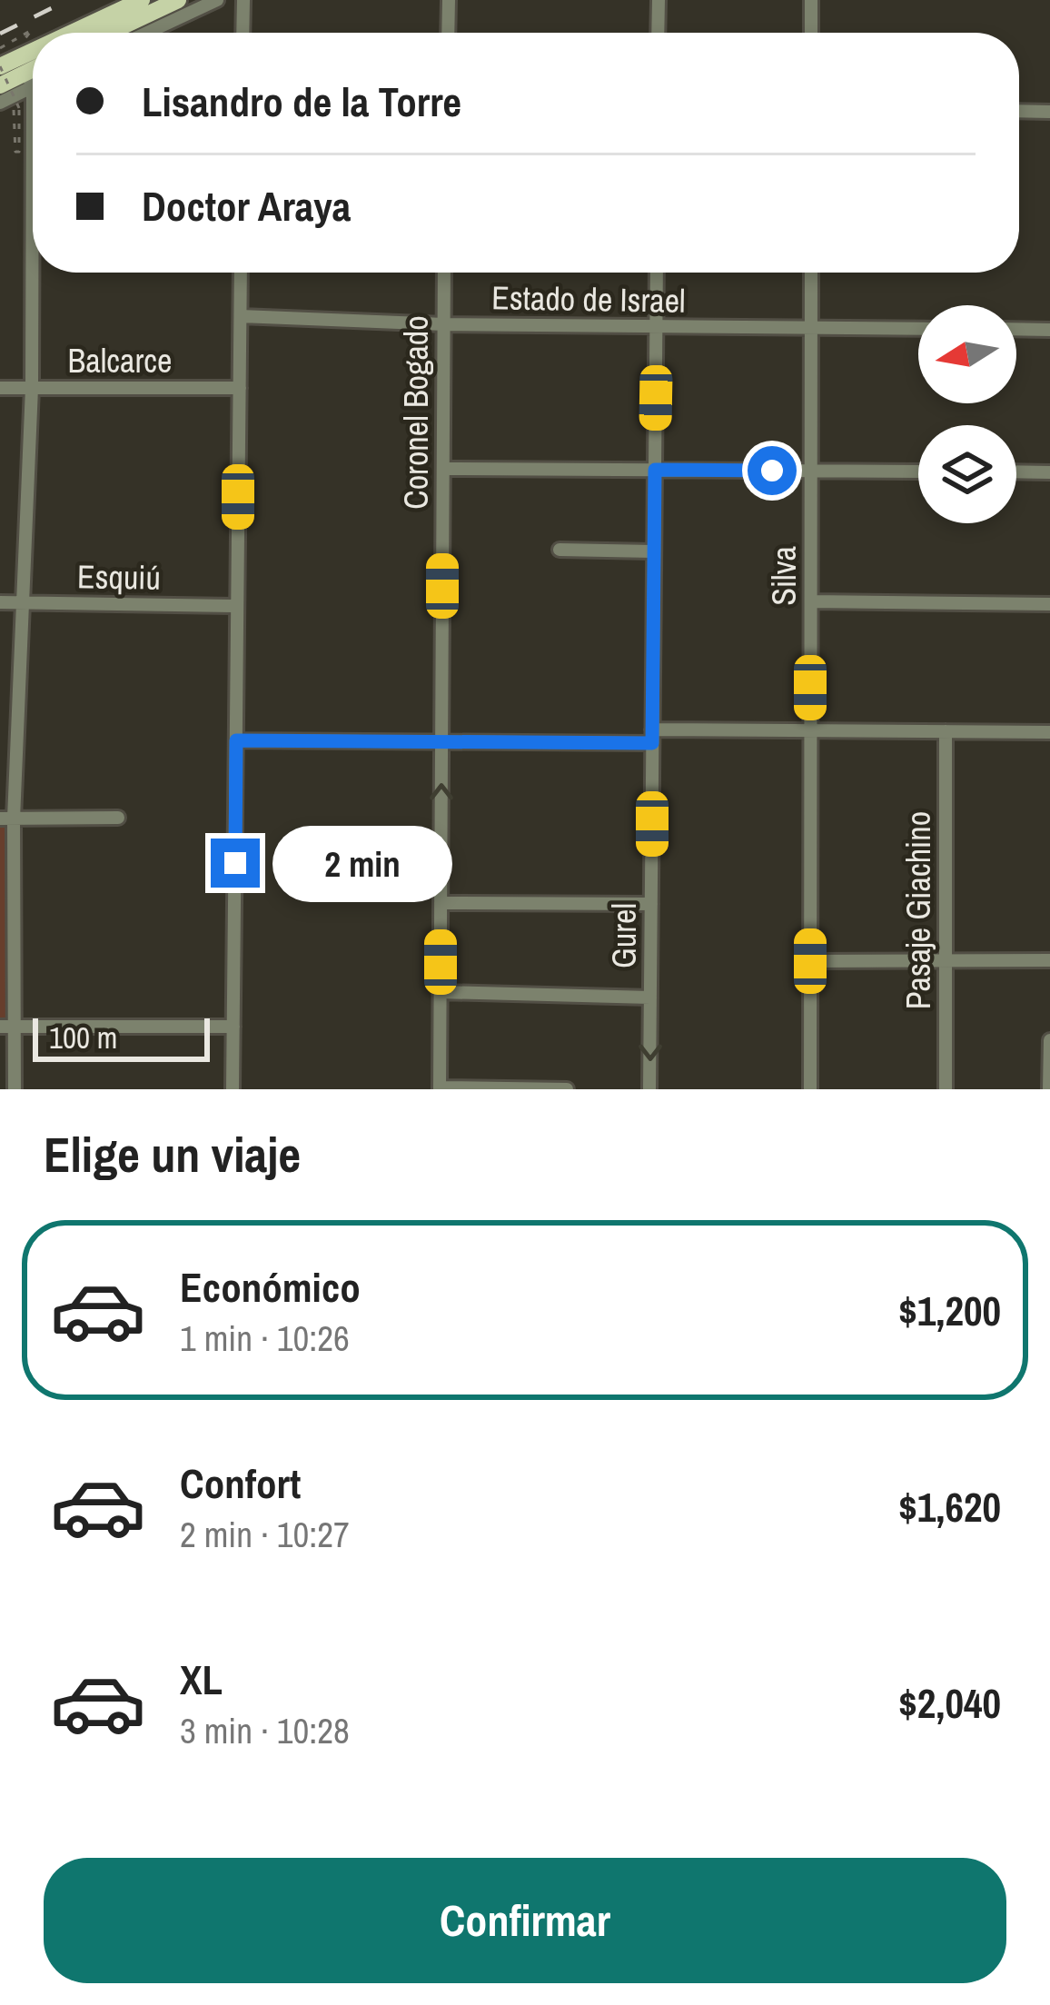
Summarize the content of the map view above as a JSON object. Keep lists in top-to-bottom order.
{
  "streets": {
    "street": [
      "Estado de Israel",
      "Balcarce",
      "Coronel Bogado",
      "Silva",
      "Esquiú",
      "Pasaje Giachino",
      "Gurel"
    ]
  },
  "crossings": [
    ["Estado de Israel", "Coronel Bogado"],
    ["Estado de Israel", "Silva"],
    ["Estado de Israel", "Gurel"]
  ],
  "scale_bar": "100 m",
  "north": "left",
  "page": {
    "banner": ["Lisandro de la Torre", "Doctor Araya"],
    "bubble": "2 min",
    "scale": "100 m",
    "heading": "Elige un viaje",
    "list": [
      {
        "name": "Económico",
        "note": "1 min · 10:26",
        "value": "$1,200"
      },
      {
        "name": "Confort",
        "note": "2 min · 10:27",
        "value": "$1,620"
      },
      {
        "name": "XL",
        "note": "3 min · 10:28",
        "value": "$2,040"
      }
    ],
    "buttons": "Confirmar"
  }
}
